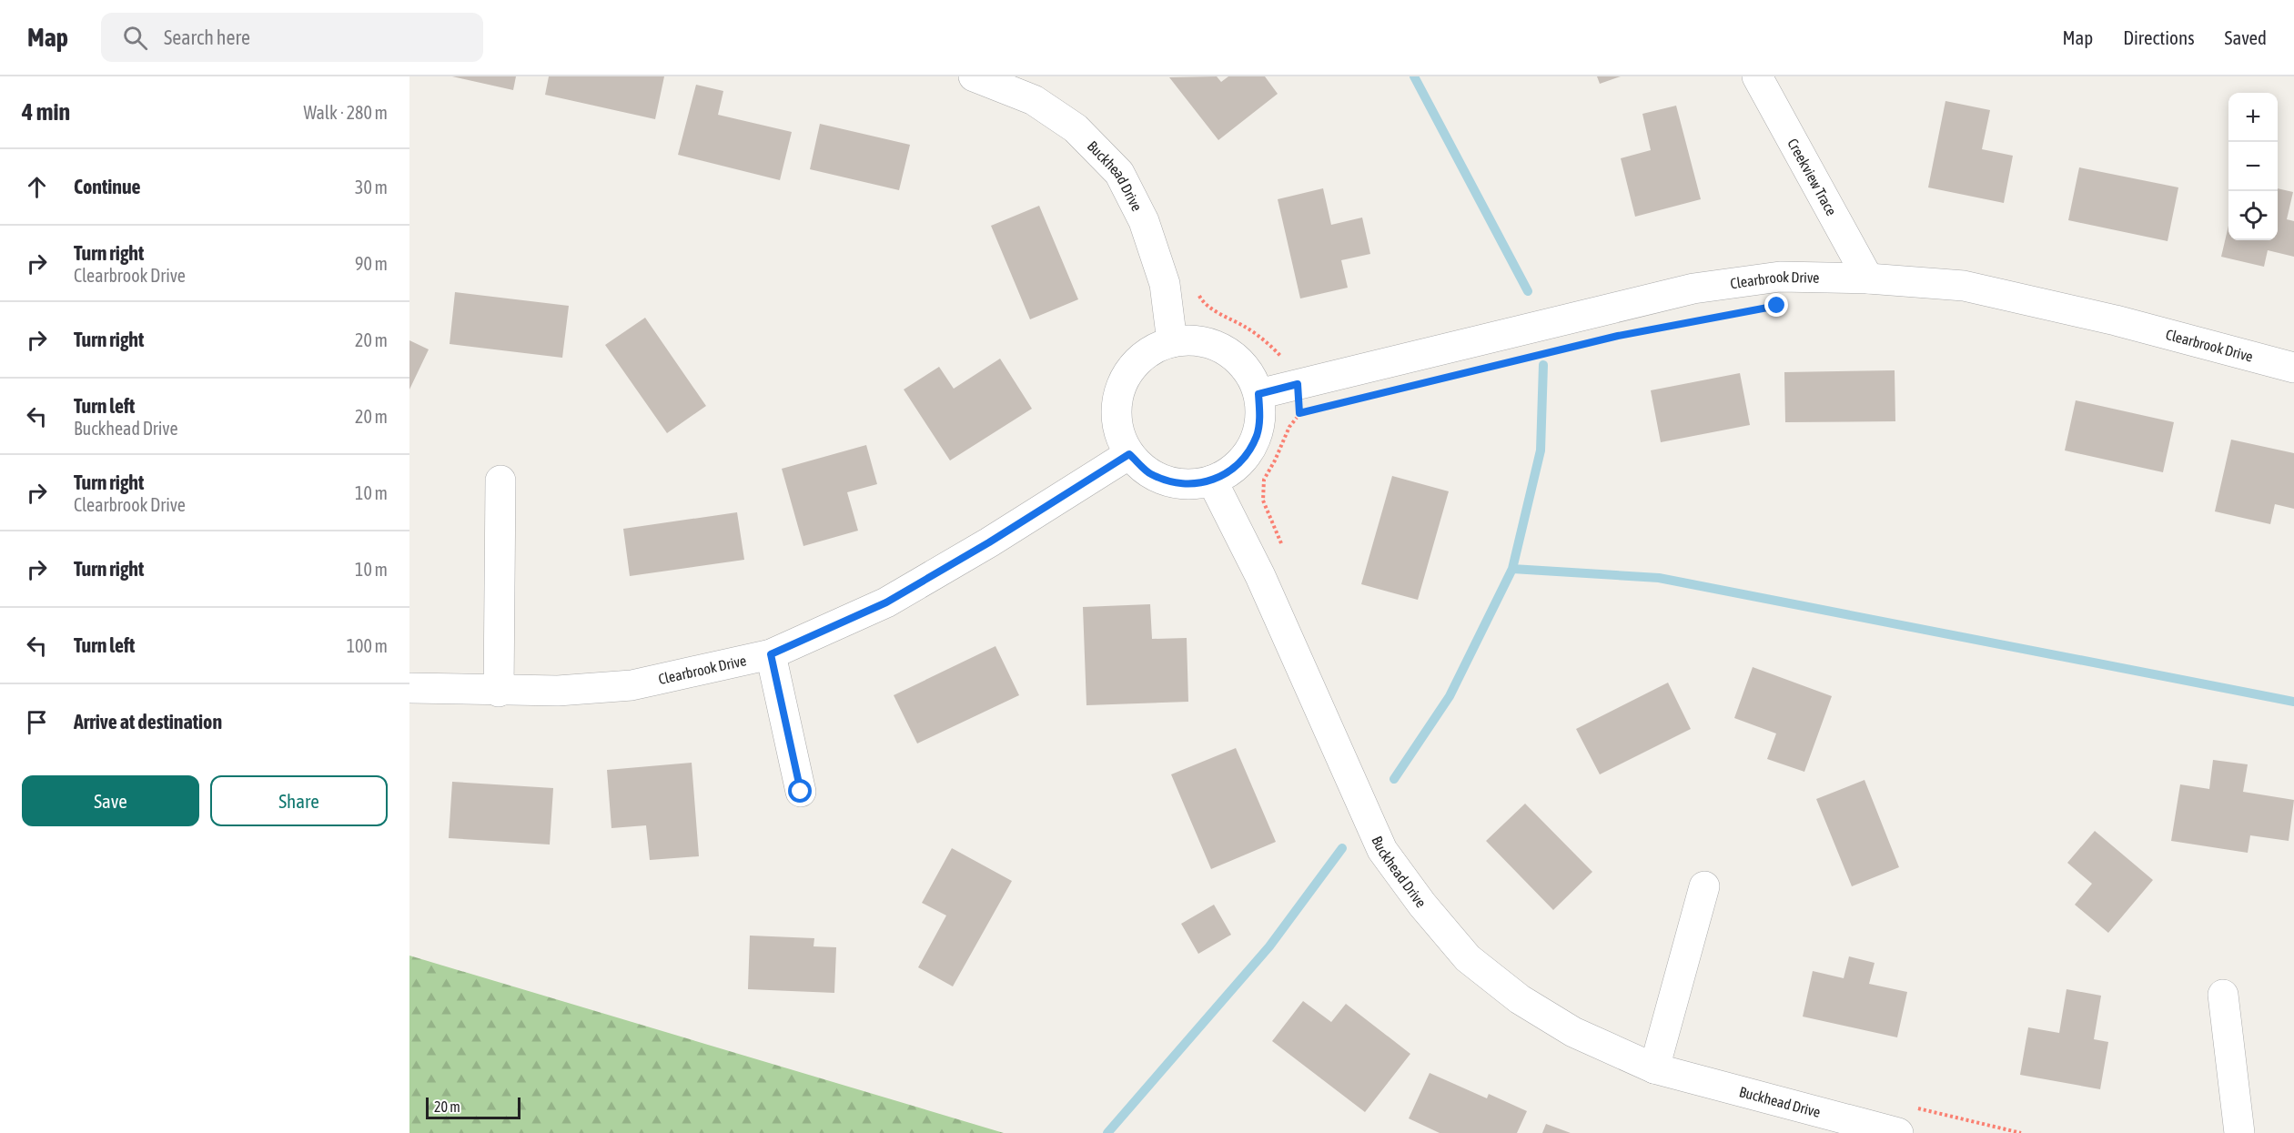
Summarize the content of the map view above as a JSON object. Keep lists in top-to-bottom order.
{
  "streets": {
    "street": ["Creekview Trace", "Buckhead Drive", "Clearbrook Drive"]
  },
  "crossings": [
    ["Creekview Trace", "Clearbrook Drive"],
    ["Buckhead Drive", "Clearbrook Drive"]
  ],
  "scale_bar": "20 m",
  "page": {
    "header": "Map",
    "search": "Search here",
    "nav": ["Map", "Directions", "Saved"],
    "heading": ["4 min", "Walk · 280 m"],
    "map_buttons": ["+", "−"],
    "list": [
      ["Continue", "30 m"],
      ["Turn right", "Clearbrook Drive", "90 m"],
      ["Turn right", "20 m"],
      ["Turn left", "Buckhead Drive", "20 m"],
      ["Turn right", "Clearbrook Drive", "10 m"],
      ["Turn right", "10 m"],
      ["Turn left", "100 m"],
      "Arrive at destination"
    ],
    "buttons": ["Save", "Share"],
    "scale": "20 m"
  }
}
